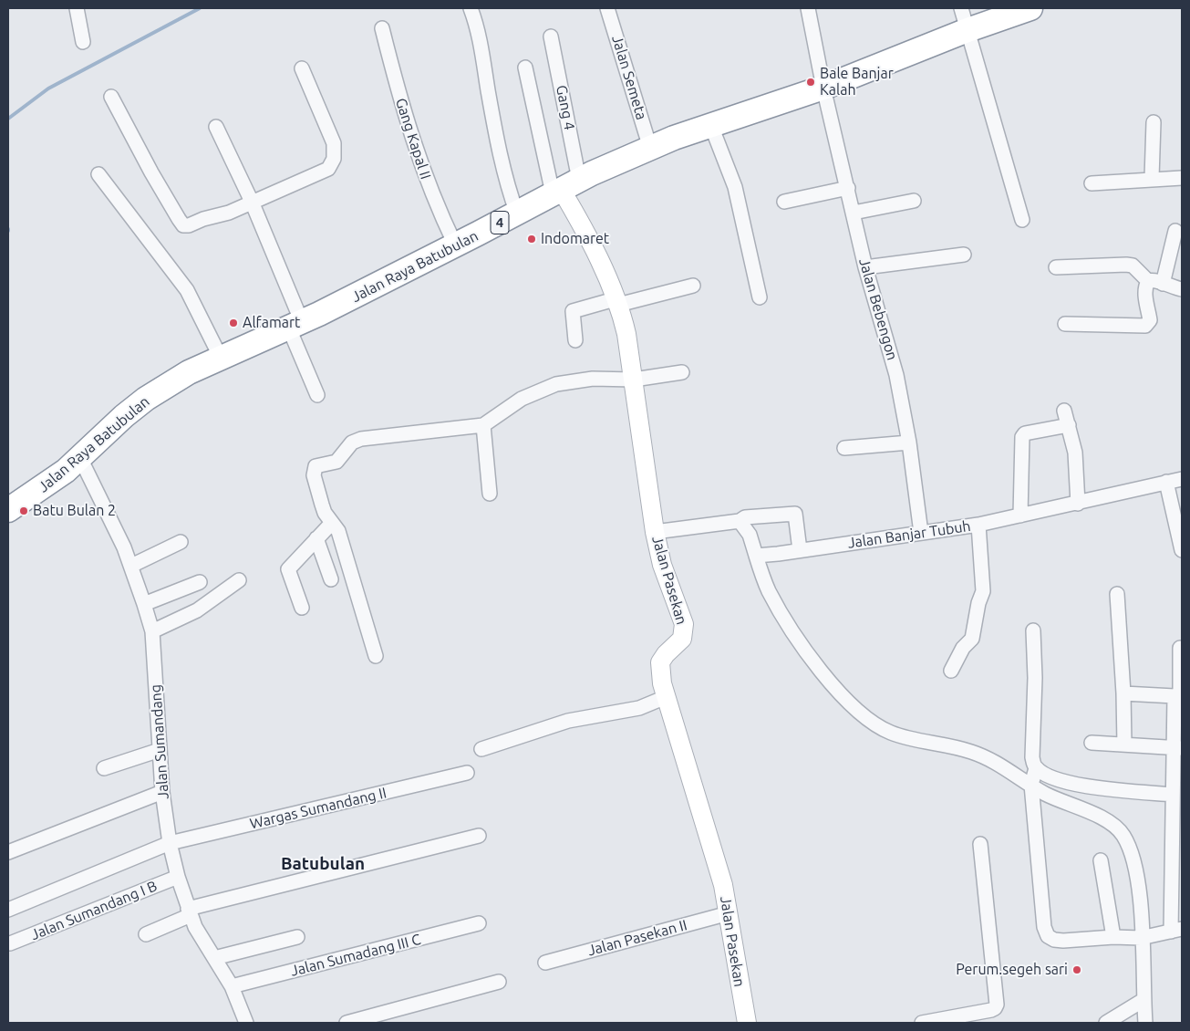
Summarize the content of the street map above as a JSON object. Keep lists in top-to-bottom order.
{
  "streets": {
    "highway": ["4", "Jalan Raya Batubulan"],
    "street": [
      "Jalan Semeta",
      "Gang 4",
      "Gang Kapal II",
      "Jalan Bebengon",
      "Jalan Banjar Tubuh",
      "Jalan Pasekan",
      "Jalan Sumandang",
      "Wargas Sumandang II",
      "Jalan Sumandang I B",
      "Jalan Pasekan II",
      "Jalan Sumadang III C"
    ]
  },
  "crossings": [
    ["Jalan Semeta", "Jalan Raya Batubulan"],
    ["Gang 4", "Jalan Raya Batubulan"],
    ["Gang 4", "Jalan Pasekan"],
    ["Gang Kapal II", "Jalan Raya Batubulan"],
    ["Jalan Raya Batubulan", "Jalan Bebengon"],
    ["Jalan Raya Batubulan", "Jalan Pasekan"],
    ["Jalan Raya Batubulan", "Jalan Sumandang"],
    ["Jalan Bebengon", "Jalan Banjar Tubuh"],
    ["Jalan Pasekan", "Jalan Pasekan II"],
    ["Jalan Sumandang", "Wargas Sumandang II"],
    ["Jalan Sumandang", "Jalan Sumandang I B"],
    ["Jalan Sumandang", "Jalan Sumadang III C"]
  ],
  "districts": ["Batubulan"],
  "places": [
    "Bale Banjar Kalah",
    "Indomaret",
    "Alfamart",
    "Batu Bulan 2",
    "Perum.segeh sari"
  ]
}
